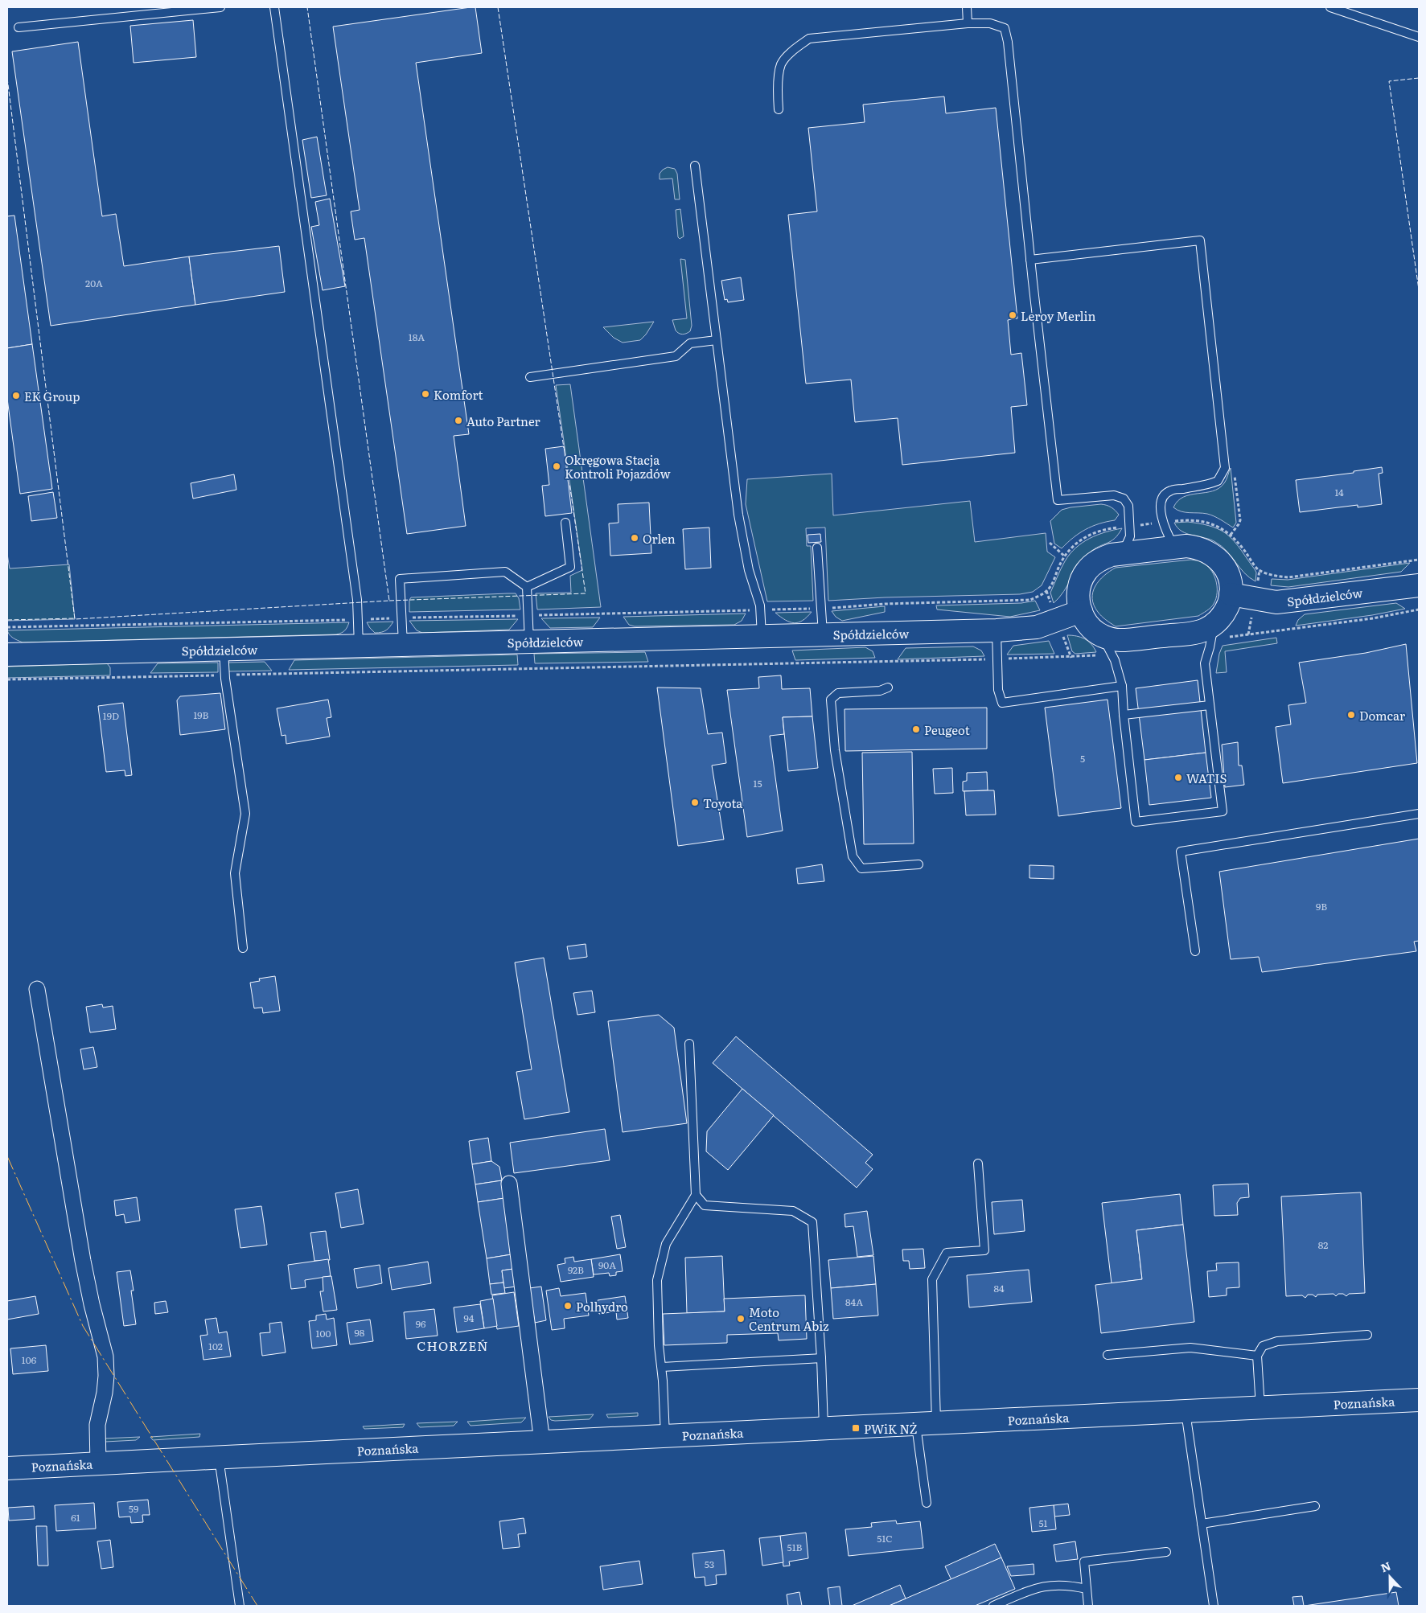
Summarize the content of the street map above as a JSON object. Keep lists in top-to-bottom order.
{
  "streets": {
    "street": ["Spółdzielców", "Poznańska"]
  },
  "districts": ["CHORZEŃ"],
  "places": {
    "other": [
      "Leroy Merlin",
      "Komfort",
      "EK Group",
      "Auto Partner",
      "Okręgowa Stacja Kontroli Pojazdów",
      "Orlen",
      "Domcar",
      "Peugeot",
      "WATIS",
      "Toyota",
      "Polhydro",
      "Moto Centrum Abiz"
    ],
    "transit": ["PWiK NŻ"]
  },
  "house_numbers": [
    "20A",
    "18A",
    "14",
    "19B",
    "19D",
    "5",
    "15",
    "9B",
    "82",
    "90A",
    "92B",
    "84",
    "84A",
    "94",
    "96",
    "98",
    "100",
    "102",
    "106",
    "59",
    "61",
    "51",
    "51C",
    "51B",
    "53"
  ],
  "north": "top"
}
